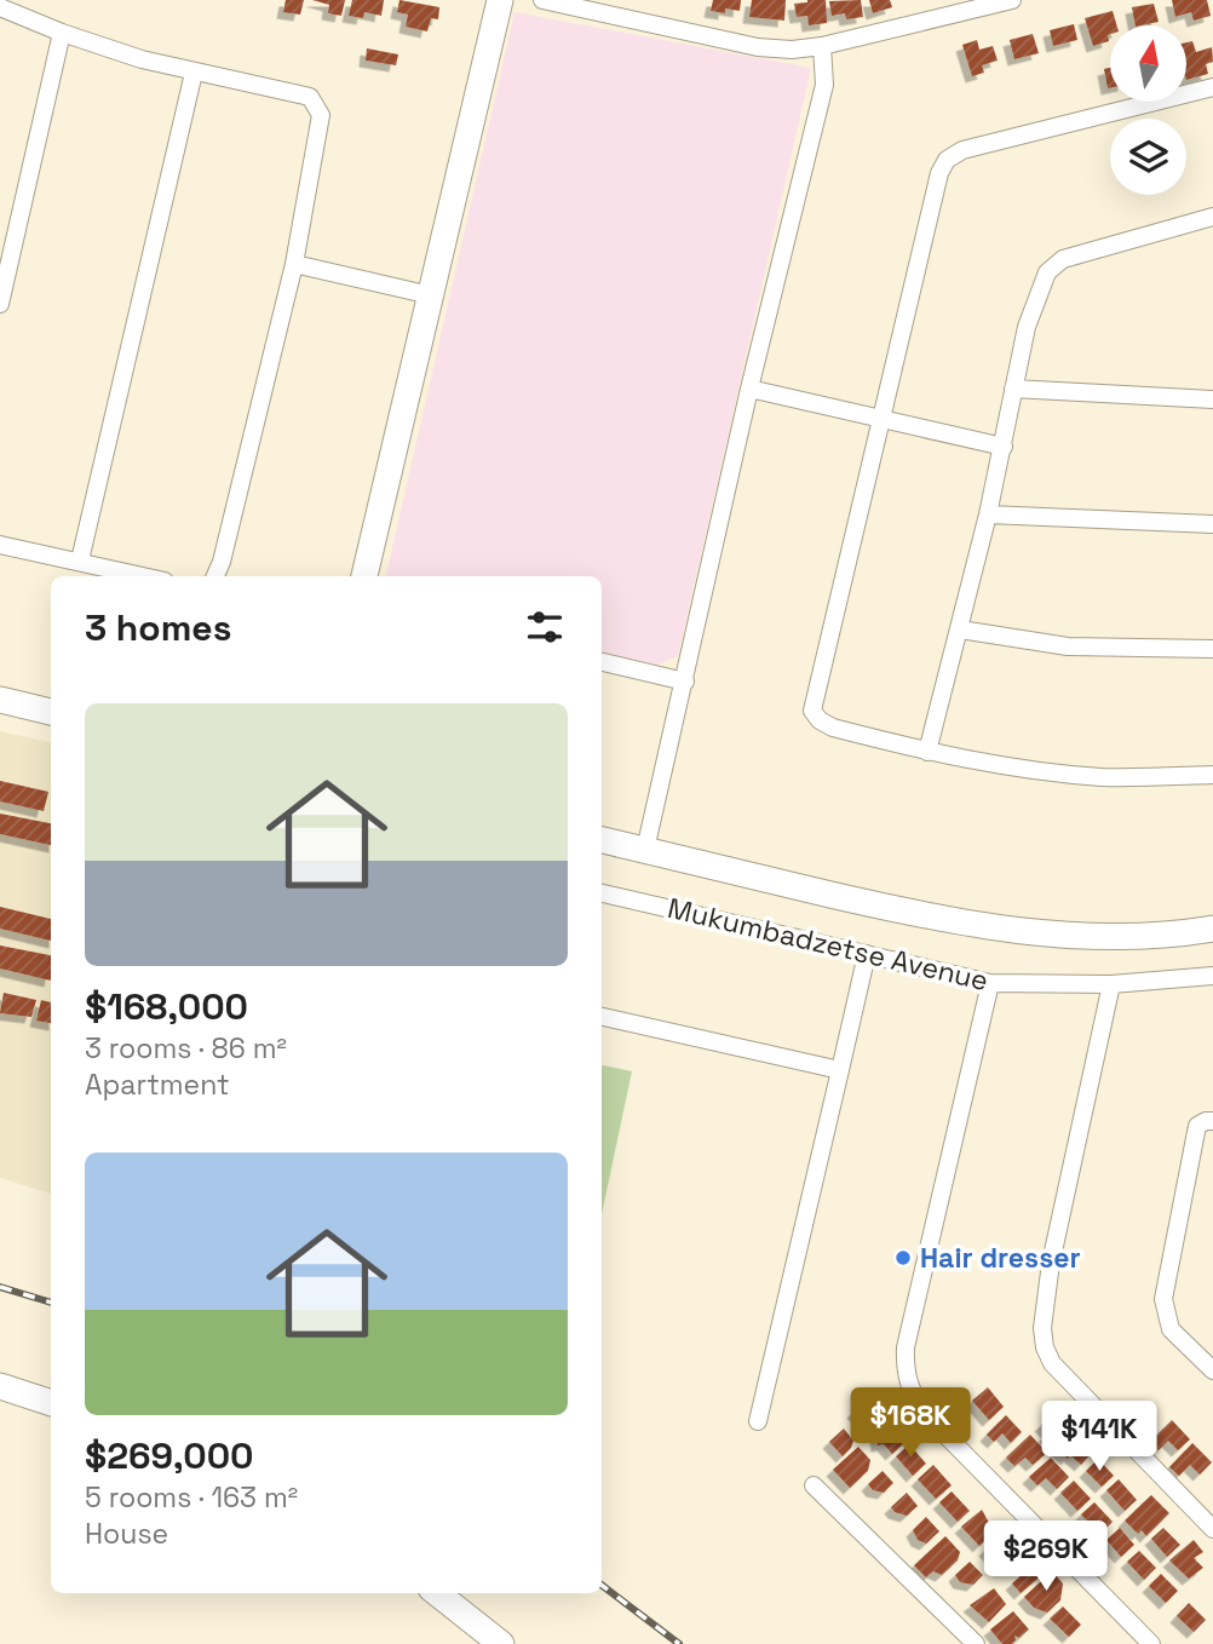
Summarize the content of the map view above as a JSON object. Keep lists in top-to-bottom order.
{
  "streets": {
    "street": ["Mukumbadzetse Avenue"]
  },
  "places": ["Hair dresser"],
  "north": "top",
  "page": {
    "heading": "3 homes",
    "list": [
      {
        "name": "$168,000",
        "note": "3 rooms · 86 m² · Apartment"
      },
      {
        "name": "$269,000",
        "note": "5 rooms · 163 m² · House"
      }
    ],
    "price": ["$168K", "$141K", "$269K"]
  }
}
